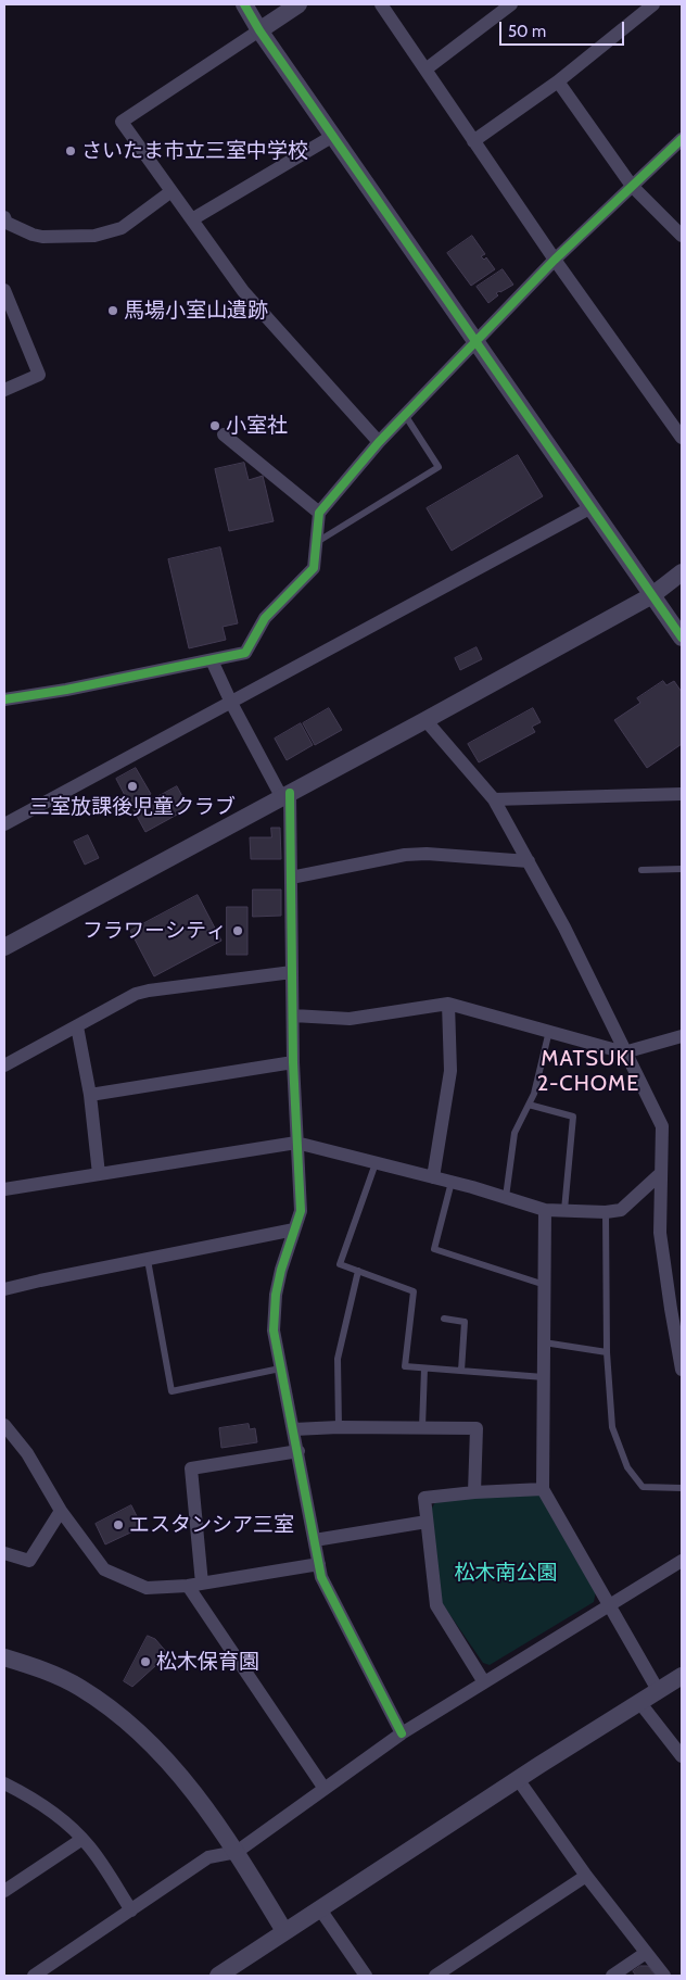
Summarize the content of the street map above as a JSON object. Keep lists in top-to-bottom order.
{
  "districts": ["MATSUKI 2-CHOME"],
  "parks": ["松木南公園"],
  "places": [
    "さいたま市立三室中学校",
    "馬場小室山遺跡",
    "小室社",
    "三室放課後児童クラブ",
    "フラワーシティ",
    "エスタンシア三室",
    "松木保育園"
  ],
  "scale_bar": "50 m"
}
